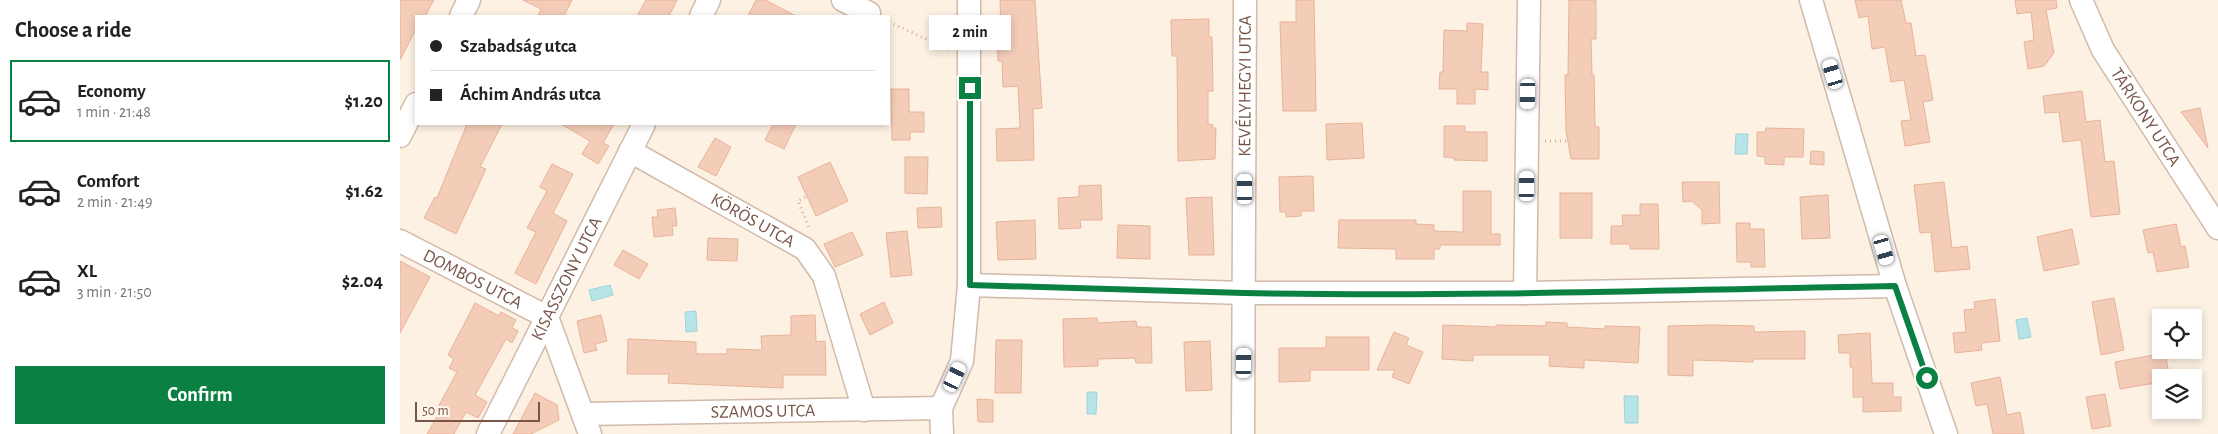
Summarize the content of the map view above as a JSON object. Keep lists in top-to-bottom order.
{
  "streets": {
    "street": [
      "KEVÉLYHEGYI UTCA",
      "TÁRKONY UTCA",
      "KÖRÖS UTCA",
      "DOMBOS UTCA",
      "KISASSZONY UTCA",
      "SZAMOS UTCA"
    ]
  },
  "crossings": [
    ["KÖRÖS UTCA", "KISASSZONY UTCA"],
    ["KÖRÖS UTCA", "SZAMOS UTCA"],
    ["DOMBOS UTCA", "KISASSZONY UTCA"]
  ],
  "scale_bar": "50 m",
  "page": {
    "heading": "Choose a ride",
    "bubble": "2 min",
    "banner": ["Szabadság utca", "Áchim András utca"],
    "list": [
      {
        "name": "Economy",
        "note": "1 min · 21:48",
        "value": "$1.20"
      },
      {
        "name": "Comfort",
        "note": "2 min · 21:49",
        "value": "$1.62"
      },
      {
        "name": "XL",
        "note": "3 min · 21:50",
        "value": "$2.04"
      }
    ],
    "buttons": "Confirm",
    "scale": "50 m"
  }
}
